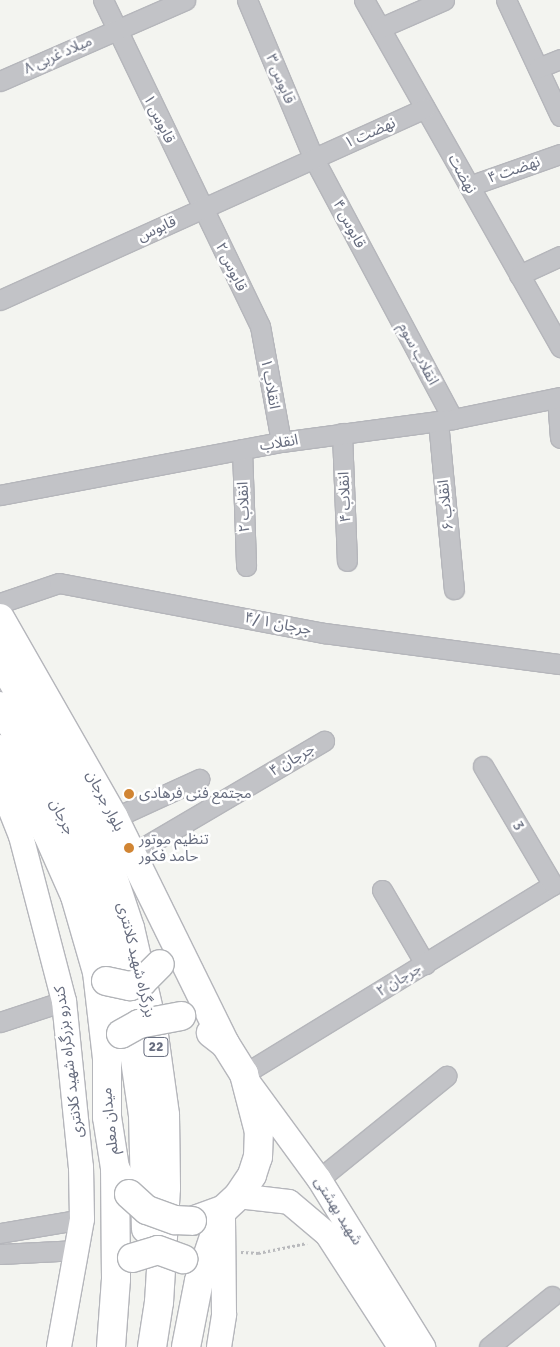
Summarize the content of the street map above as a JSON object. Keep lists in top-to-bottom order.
{
  "streets": {
    "highway": [
      "بلوار جرجان",
      "جرجان",
      "بزرگراه شهید کلانتری",
      "22",
      "میدان معلم"
    ],
    "main road": ["کندرو بزرگراه شهید کلانتری", "شهید بهشتی"],
    "street": [
      "۸ میلاد غربی",
      "۳ قابوس",
      "۱ قابوس",
      "۱ نهضت",
      "۴ نهضت",
      "نهضت",
      "۴ قابوس",
      "قابوس",
      "۲ قابوس",
      "انقلاب سوم",
      "انقلاب ۱",
      "انقلاب",
      "۴ انقلاب",
      "۶ انقلاب",
      "۲ انقلاب",
      "جرجان ۱ /۴",
      "۴ جرجان",
      "3",
      "جرجان ۲"
    ]
  },
  "crossings": [
    ["۸ میلاد غربی", "۱ قابوس"],
    ["۳ قابوس", "۱ نهضت"],
    ["۳ قابوس", "۴ قابوس"],
    ["۳ قابوس", "قابوس"],
    ["۱ قابوس", "قابوس"],
    ["۱ قابوس", "۲ قابوس"],
    ["۱ نهضت", "نهضت"],
    ["۱ نهضت", "۴ قابوس"],
    ["۱ نهضت", "قابوس"],
    ["۴ نهضت", "نهضت"],
    ["۴ قابوس", "قابوس"],
    ["۴ قابوس", "انقلاب سوم"],
    ["قابوس", "۲ قابوس"],
    ["۲ قابوس", "انقلاب ۱"],
    ["انقلاب سوم", "انقلاب"],
    ["انقلاب سوم", "۶ انقلاب"],
    ["انقلاب ۱", "انقلاب"],
    ["انقلاب", "۴ انقلاب"],
    ["انقلاب", "۶ انقلاب"],
    ["انقلاب", "۲ انقلاب"],
    ["۴ جرجان", "بلوار جرجان"],
    ["جرجان", "بزرگراه شهید کلانتری"],
    ["3", "جرجان ۲"],
    ["جرجان ۲", "شهید بهشتی"],
    ["میدان معلم", "شهید بهشتی"]
  ],
  "places": ["مجتمع فنی فرهادی", "تنظیم موتور حامد فکور"]
}
